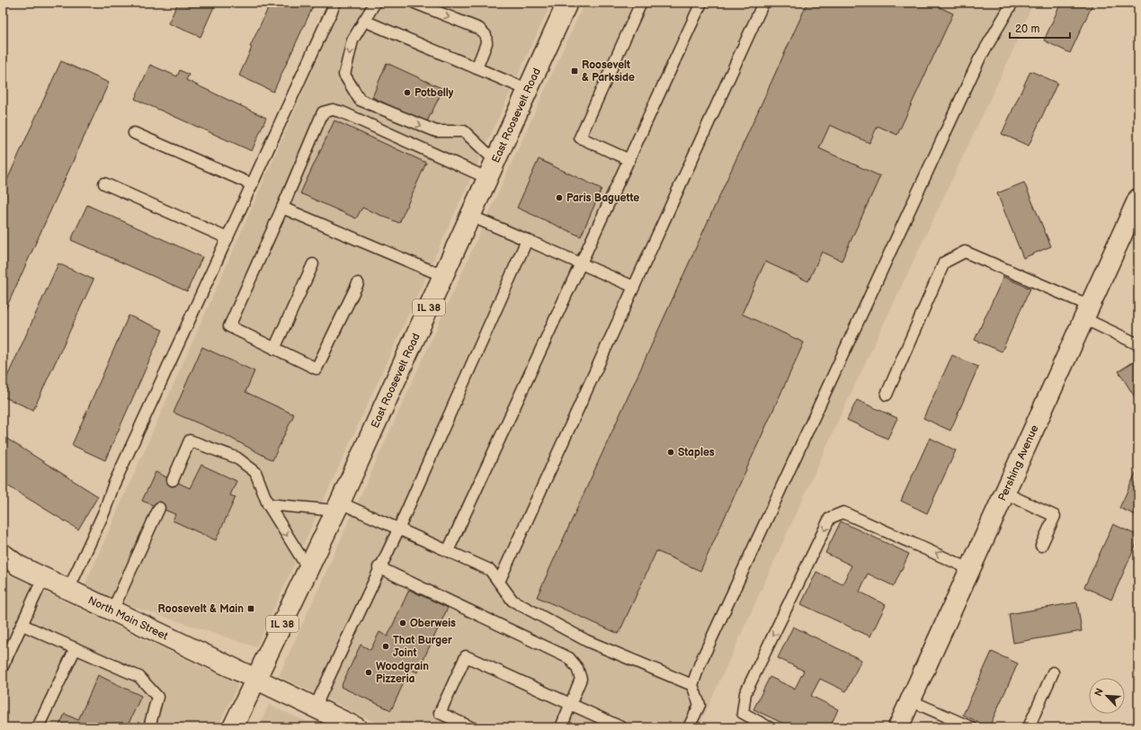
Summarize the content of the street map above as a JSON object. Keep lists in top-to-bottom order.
{
  "streets": {
    "street": [
      "East Roosevelt Road",
      "IL 38",
      "Pershing Avenue",
      "North Main Street"
    ]
  },
  "crossings": [
    ["East Roosevelt Road", "IL 38"],
    ["East Roosevelt Road", "North Main Street"],
    ["IL 38", "North Main Street"]
  ],
  "places": {
    "transit": ["Roosevelt & Parkside", "Roosevelt & Main"],
    "other": [
      "Potbelly",
      "Paris Baguette",
      "Staples",
      "Oberweis",
      "That Burger Joint",
      "Woodgrain Pizzeria"
    ]
  },
  "scale_bar": "20 m",
  "north": "top left"
}
